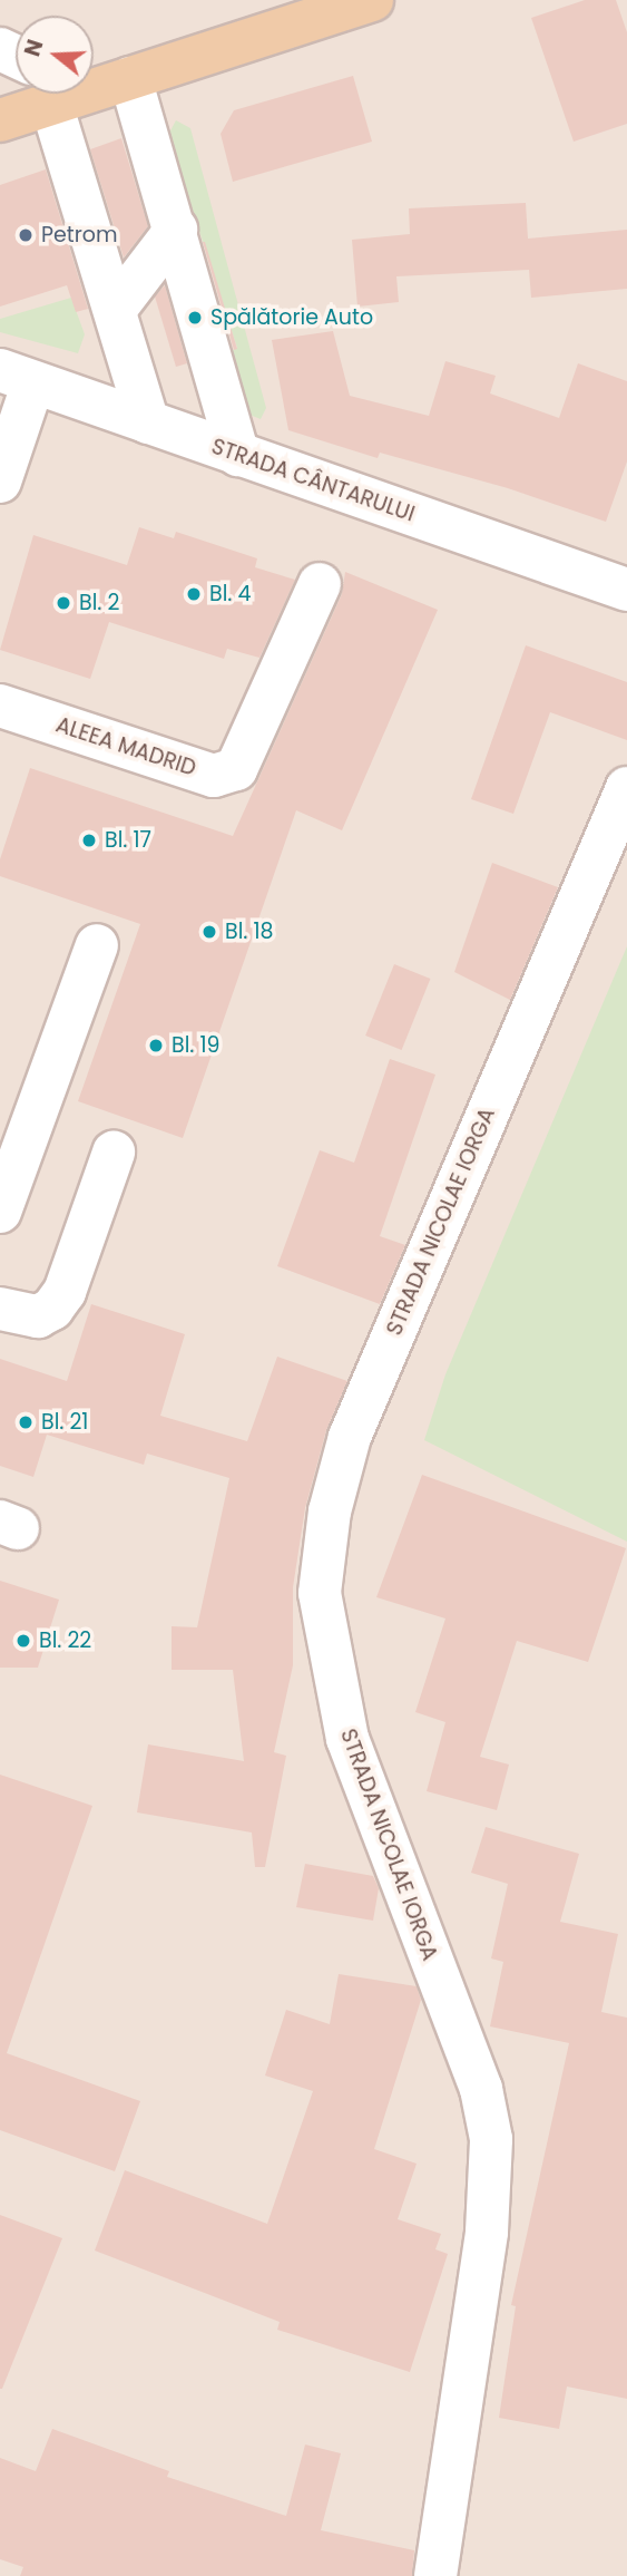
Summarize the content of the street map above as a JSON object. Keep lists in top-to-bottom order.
{
  "streets": {
    "street": ["STRADA CÂNTARULUI", "ALEEA MADRID", "STRADA NICOLAE IORGA"]
  },
  "places": [
    "Petrom",
    "Spălătorie Auto",
    "Bl. 4",
    "Bl. 2",
    "Bl. 17",
    "Bl. 18",
    "Bl. 19",
    "Bl. 21",
    "Bl. 22"
  ],
  "north": "left"
}
